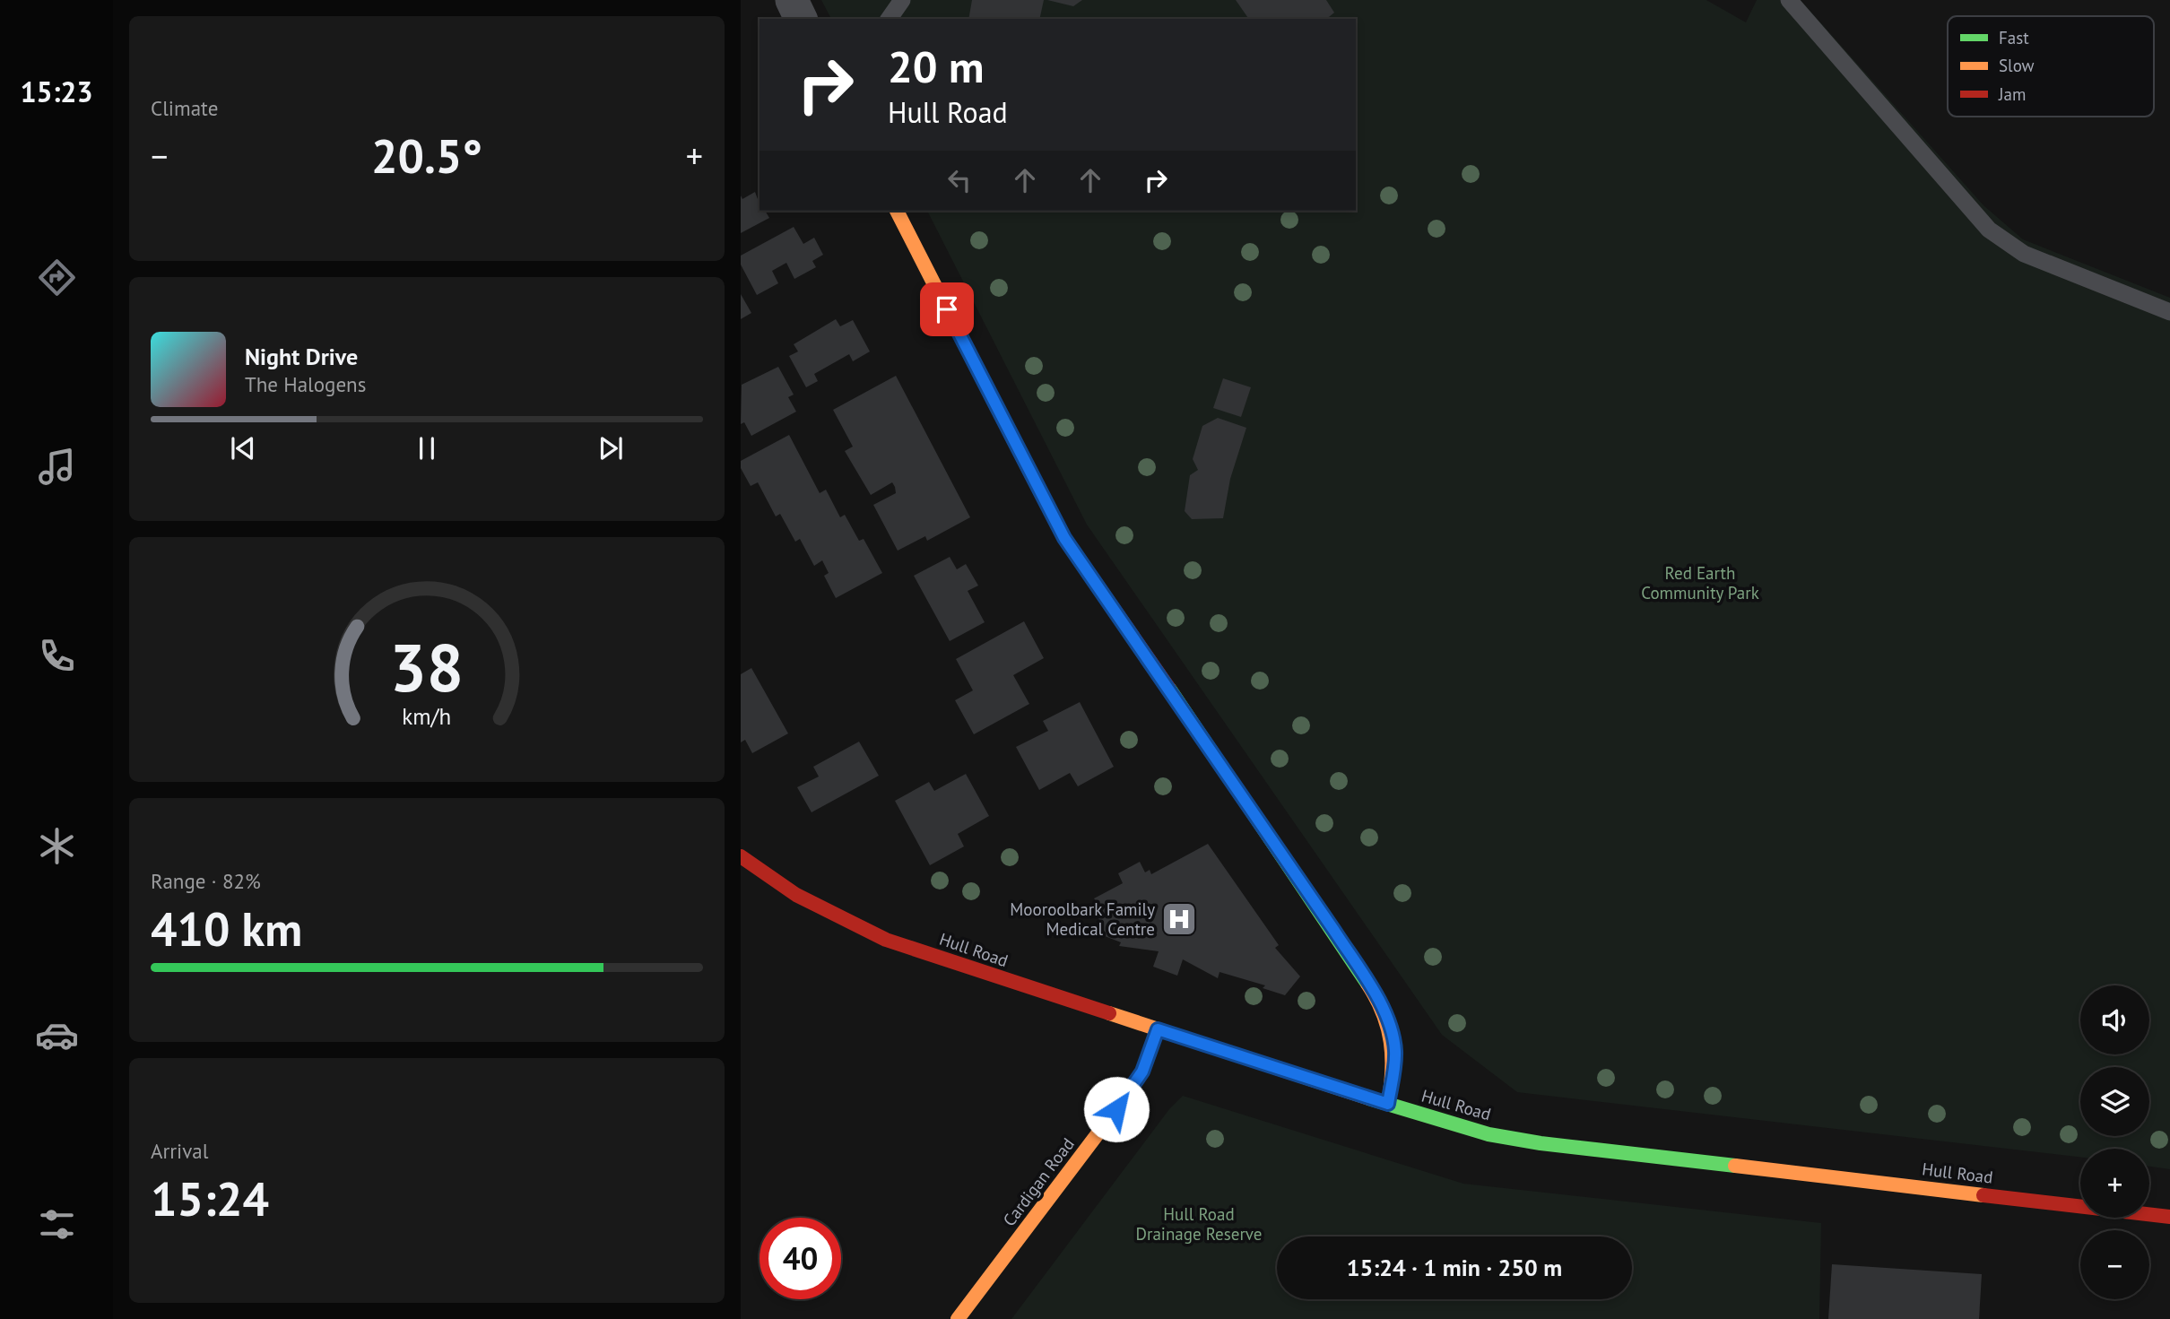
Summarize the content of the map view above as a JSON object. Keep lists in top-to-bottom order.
{
  "streets": {
    "main road": ["Hull Road", "Cardigan Road"]
  },
  "crossings": [
    ["Hull Road", "Cardigan Road"]
  ],
  "parks": ["Red Earth Community Park", "Hull Road Drainage Reserve"],
  "places": {
    "hospital": ["Mooroolbark Family Medical Centre"]
  },
  "legend": ["Fast", "Slow", "Jam"],
  "page": {
    "tabs": "15:23",
    "tile": [
      "Climate",
      ["Range · 82%", "410 km"],
      ["Arrival", "15:24"]
    ],
    "turn": ["20 m", "Hull Road"],
    "heat": ["−", "20.5°", "+"],
    "song": ["Night Drive", "The Halogens"],
    "map_buttons": ["+", "−"],
    "limit": "40",
    "trip": "15:24 · 1 min · 250 m",
    "gauge": ["38", "km/h"]
  }
}
